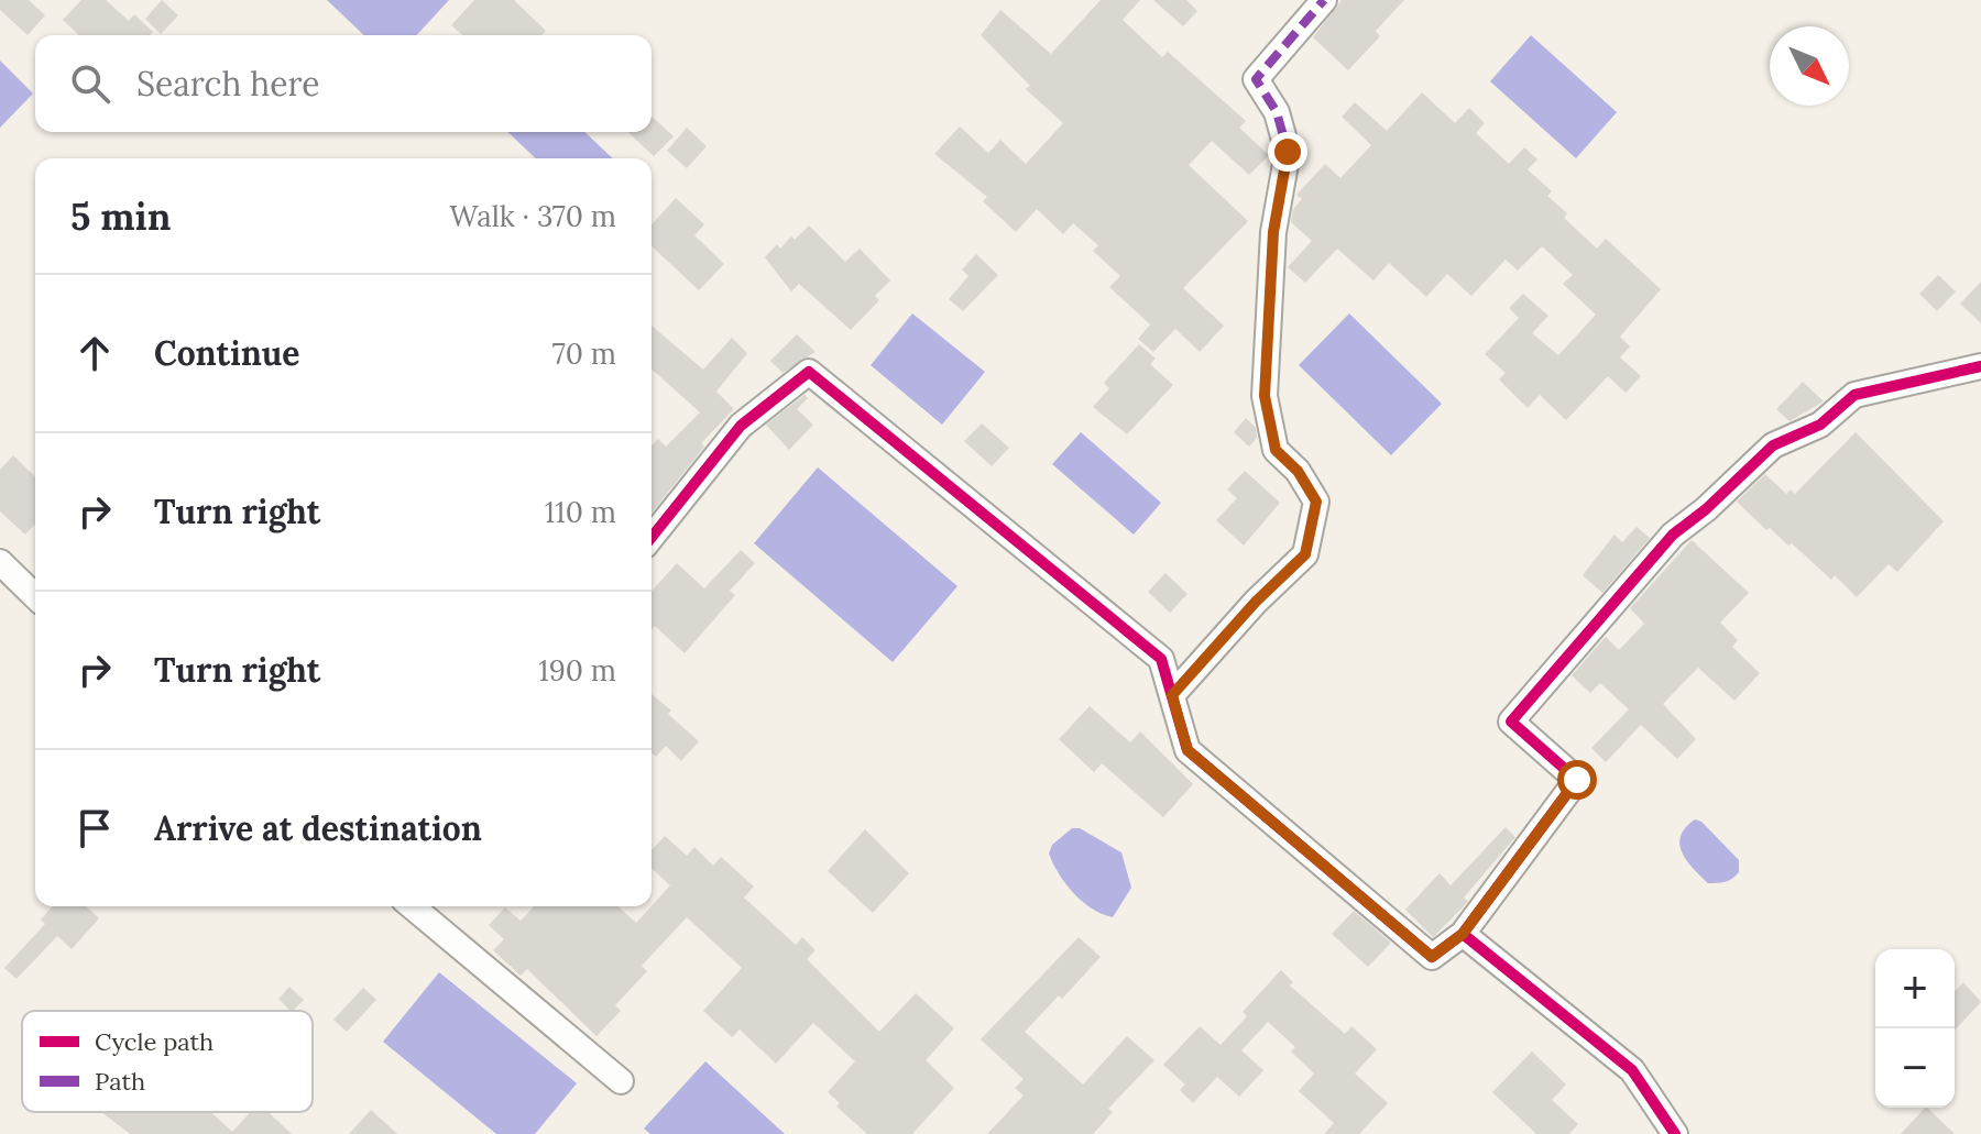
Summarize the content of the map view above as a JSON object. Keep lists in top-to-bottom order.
{
  "legend": ["Cycle path", "Path"],
  "north": "bottom right",
  "page": {
    "search": "Search here",
    "heading": ["5 min", "Walk · 370 m"],
    "list": [
      ["Continue", "70 m"],
      ["Turn right", "110 m"],
      ["Turn right", "190 m"],
      "Arrive at destination"
    ],
    "map_buttons": ["+", "−"]
  }
}
